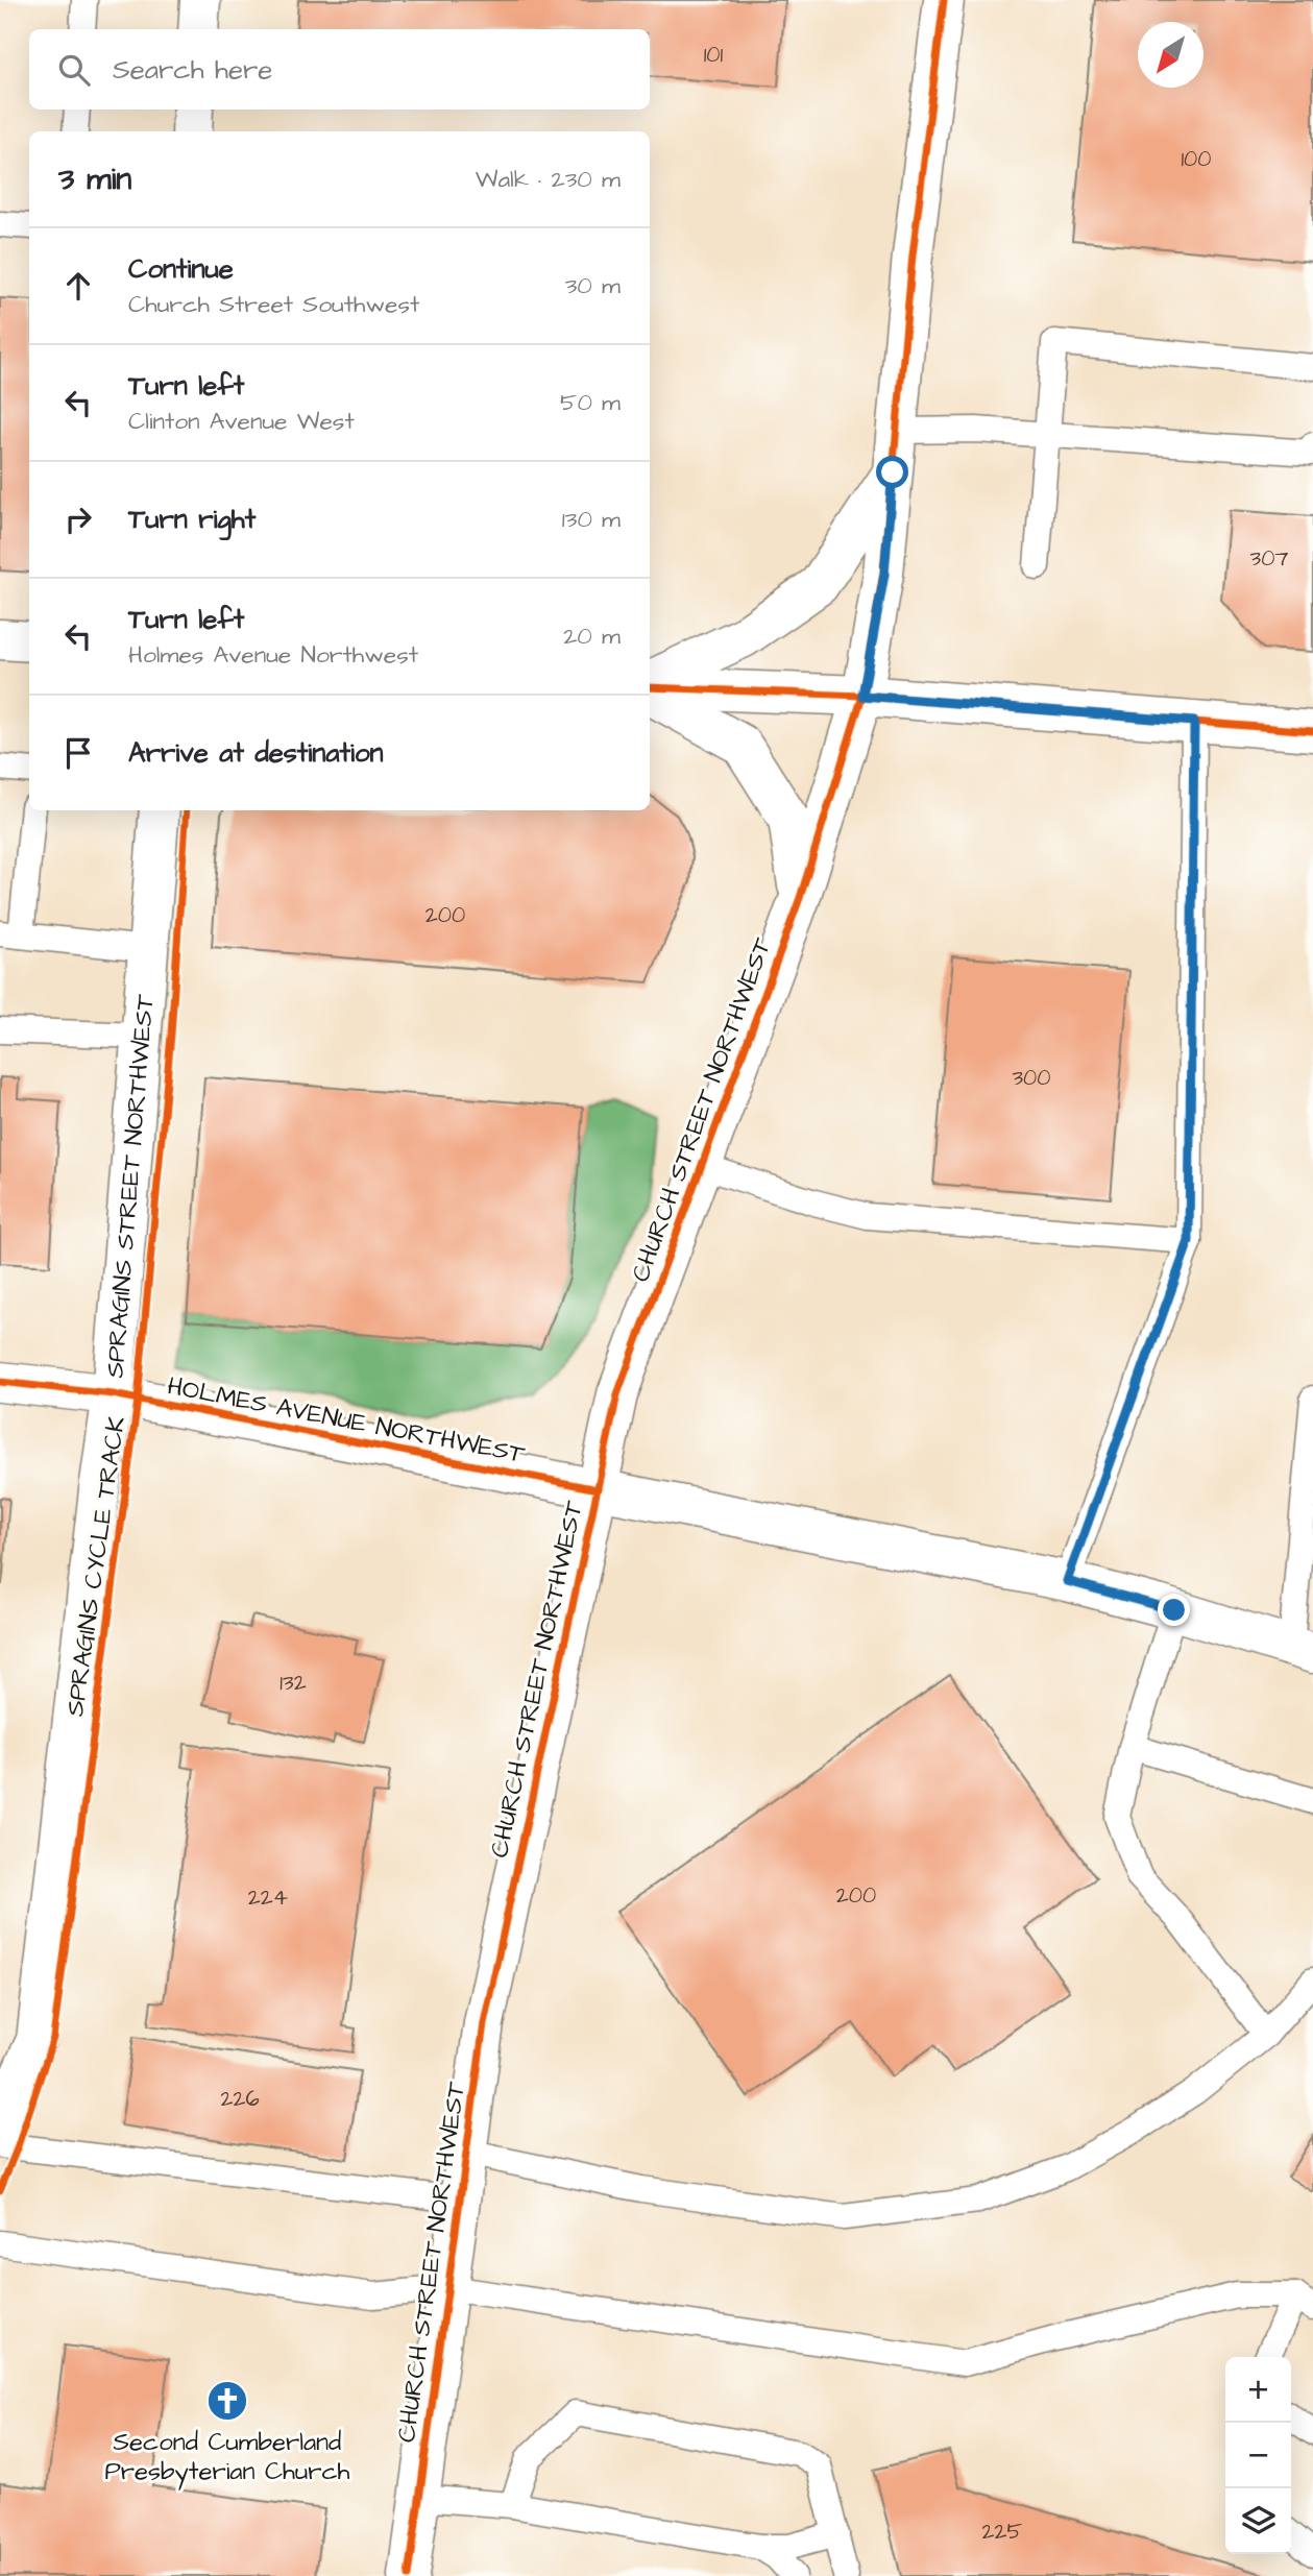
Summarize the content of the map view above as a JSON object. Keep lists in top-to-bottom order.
{
  "streets": {
    "street": ["CHURCH STREET NORTHWEST", "SPRAGINS STREET NORTHWEST", "HOLMES AVENUE NORTHWEST"],
    "cycle path": ["SPRAGINS CYCLE TRACK"]
  },
  "crossings": [
    ["CHURCH STREET NORTHWEST", "HOLMES AVENUE NORTHWEST"],
    ["SPRAGINS STREET NORTHWEST", "HOLMES AVENUE NORTHWEST"]
  ],
  "places": {
    "church": ["Second Cumberland Presbyterian Church"]
  },
  "house_numbers": [
    "101",
    "100",
    "307",
    "200",
    "300",
    "132",
    "200",
    "224",
    "226",
    "225"
  ],
  "north": "bottom left",
  "page": {
    "search": "Search here",
    "heading": ["3 min", "Walk · 230 m"],
    "list": [
      ["Continue", "Church Street Southwest", "30 m"],
      ["Turn left", "Clinton Avenue West", "50 m"],
      ["Turn right", "130 m"],
      ["Turn left", "Holmes Avenue Northwest", "20 m"],
      "Arrive at destination"
    ],
    "map_buttons": ["+", "−"]
  }
}
